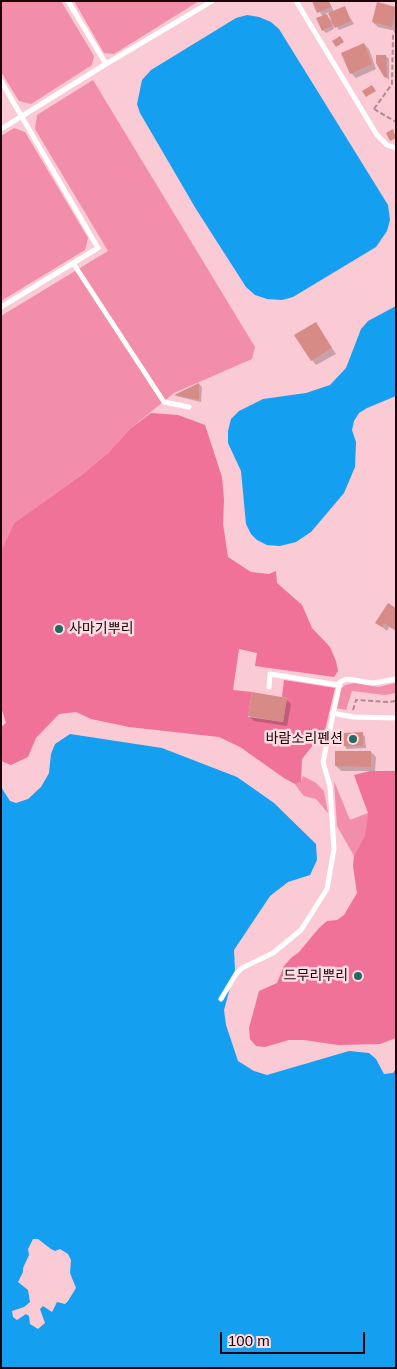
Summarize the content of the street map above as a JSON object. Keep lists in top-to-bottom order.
{
  "places": ["사마기뿌리", "바람소리펜션", "드무리뿌리"],
  "scale_bar": "100 m"
}
